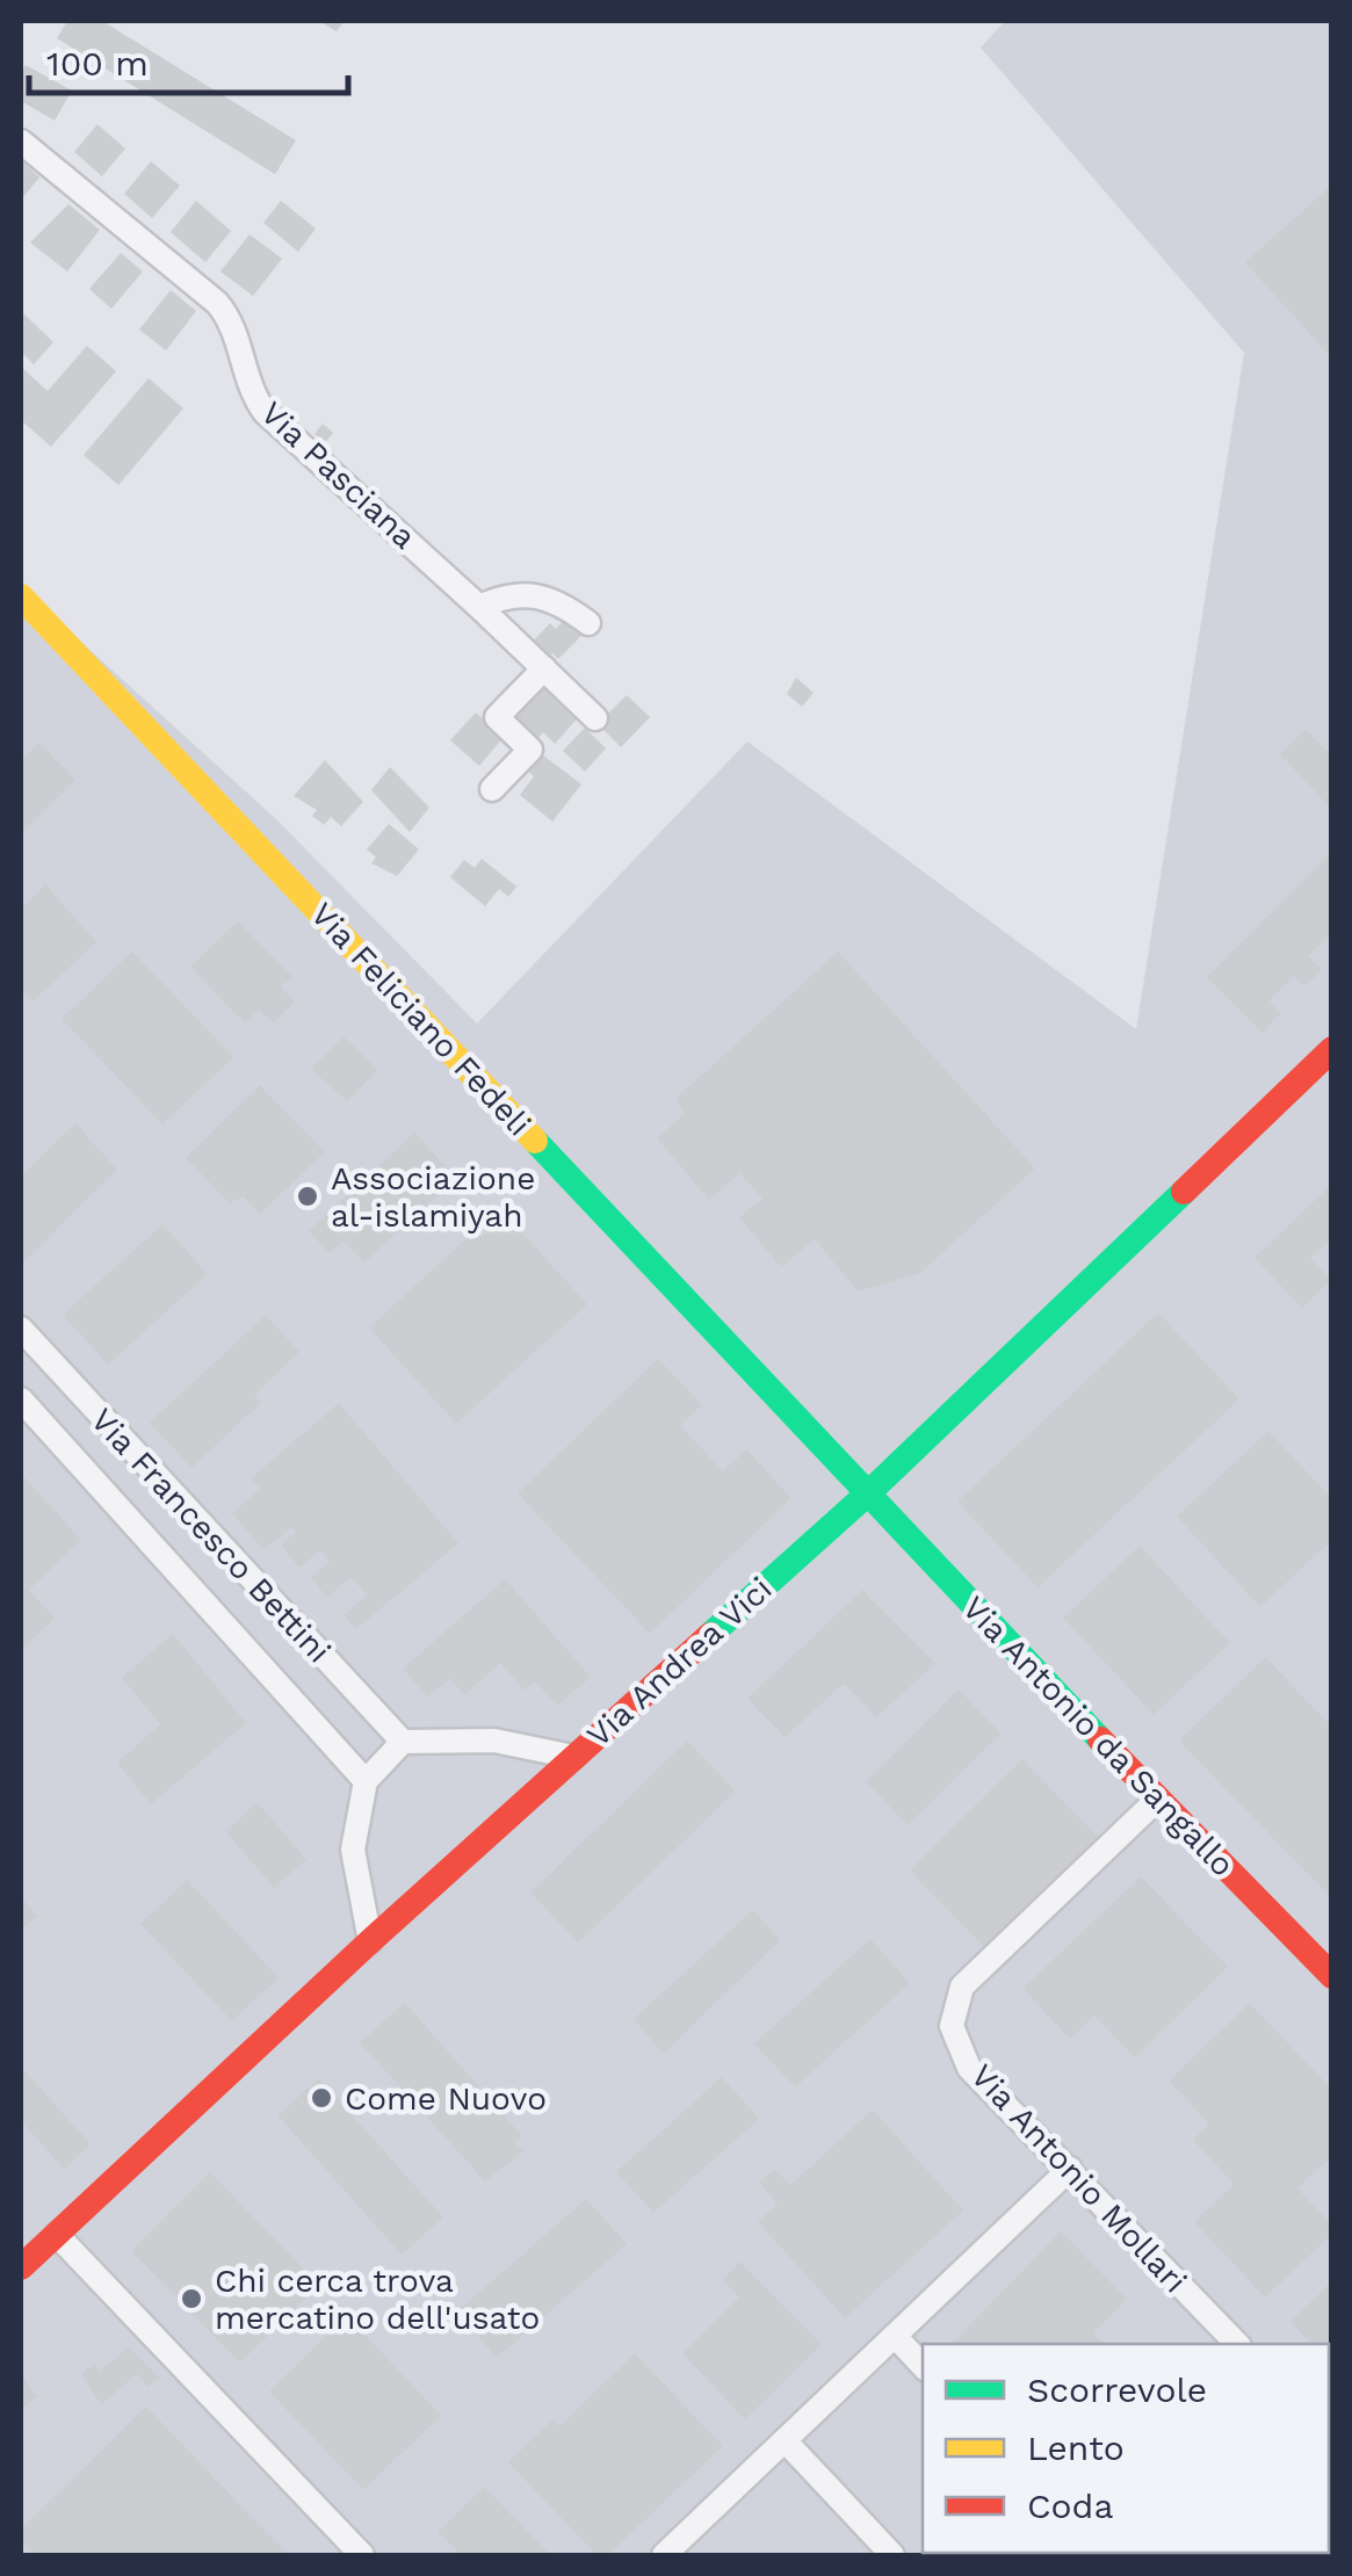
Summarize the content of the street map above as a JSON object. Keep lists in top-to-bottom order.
{
  "streets": {
    "street": [
      "Via Pasciana",
      "Via Feliciano Fedeli",
      "Via Francesco Bettini",
      "Via Andrea Vici",
      "Via Antonio da Sangallo",
      "Via Antonio Mollari"
    ]
  },
  "crossings": [
    ["Via Feliciano Fedeli", "Via Andrea Vici"],
    ["Via Feliciano Fedeli", "Via Antonio da Sangallo"],
    ["Via Andrea Vici", "Via Antonio da Sangallo"],
    ["Via Antonio da Sangallo", "Via Antonio Mollari"]
  ],
  "places": ["Associazione al-islamiyah", "Come Nuovo", "Chi cerca trova mercatino dell'usato"],
  "legend": ["Scorrevole", "Lento", "Coda"],
  "scale_bar": "100 m"
}
